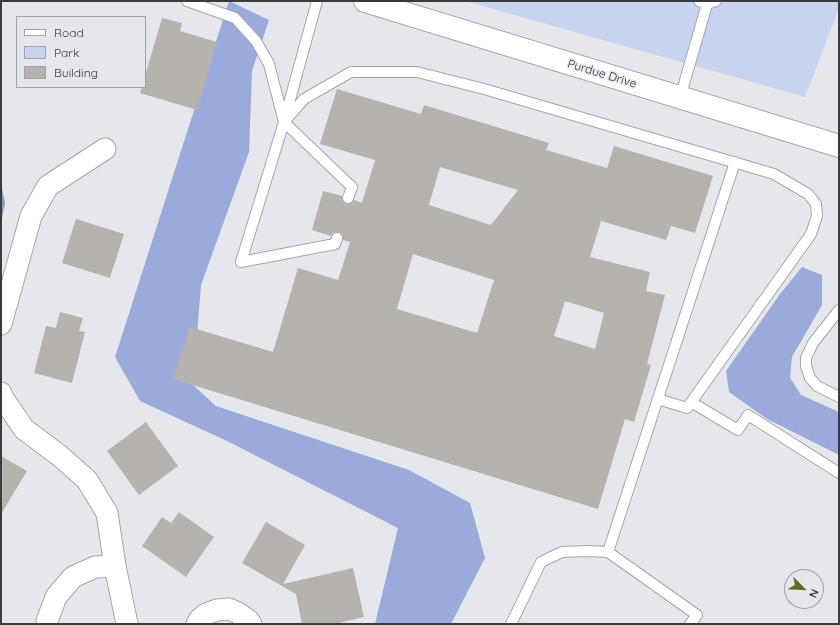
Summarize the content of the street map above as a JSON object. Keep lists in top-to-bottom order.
{
  "streets": {
    "street": ["Purdue Drive"]
  },
  "legend": ["Road", "Park", "Building"],
  "north": "bottom right"
}
